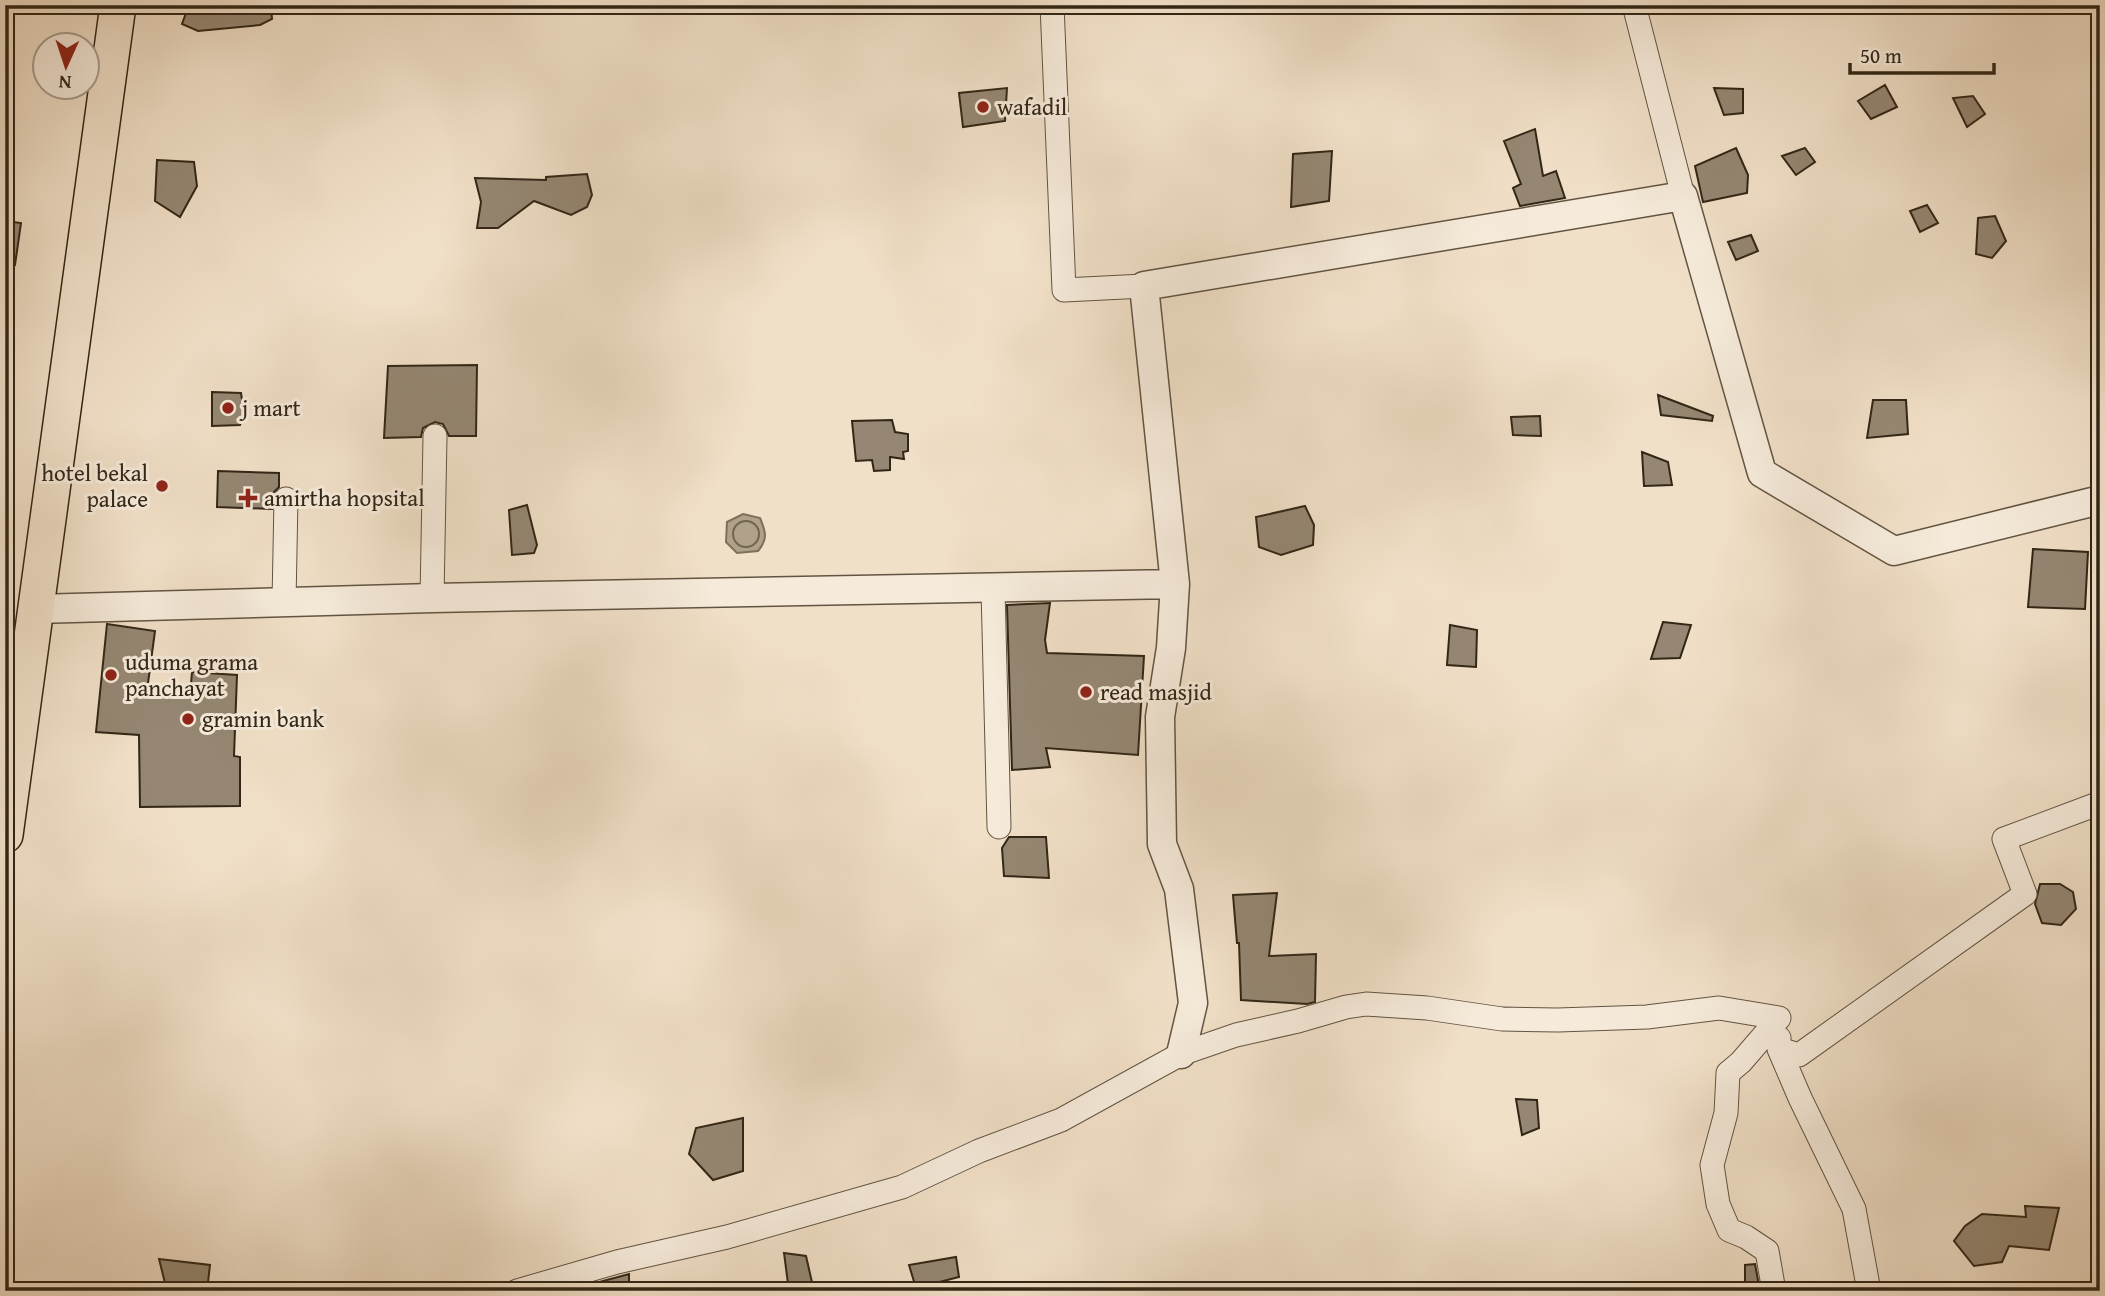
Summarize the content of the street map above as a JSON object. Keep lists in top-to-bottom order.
{
  "places": {
    "other": [
      "wafadil",
      "j mart",
      "hotel bekal palace",
      "uduma grama panchayat",
      "read masjid",
      "gramin bank"
    ],
    "health": ["amirtha hopsital"]
  },
  "scale_bar": "50 m",
  "north": "bottom"
}
